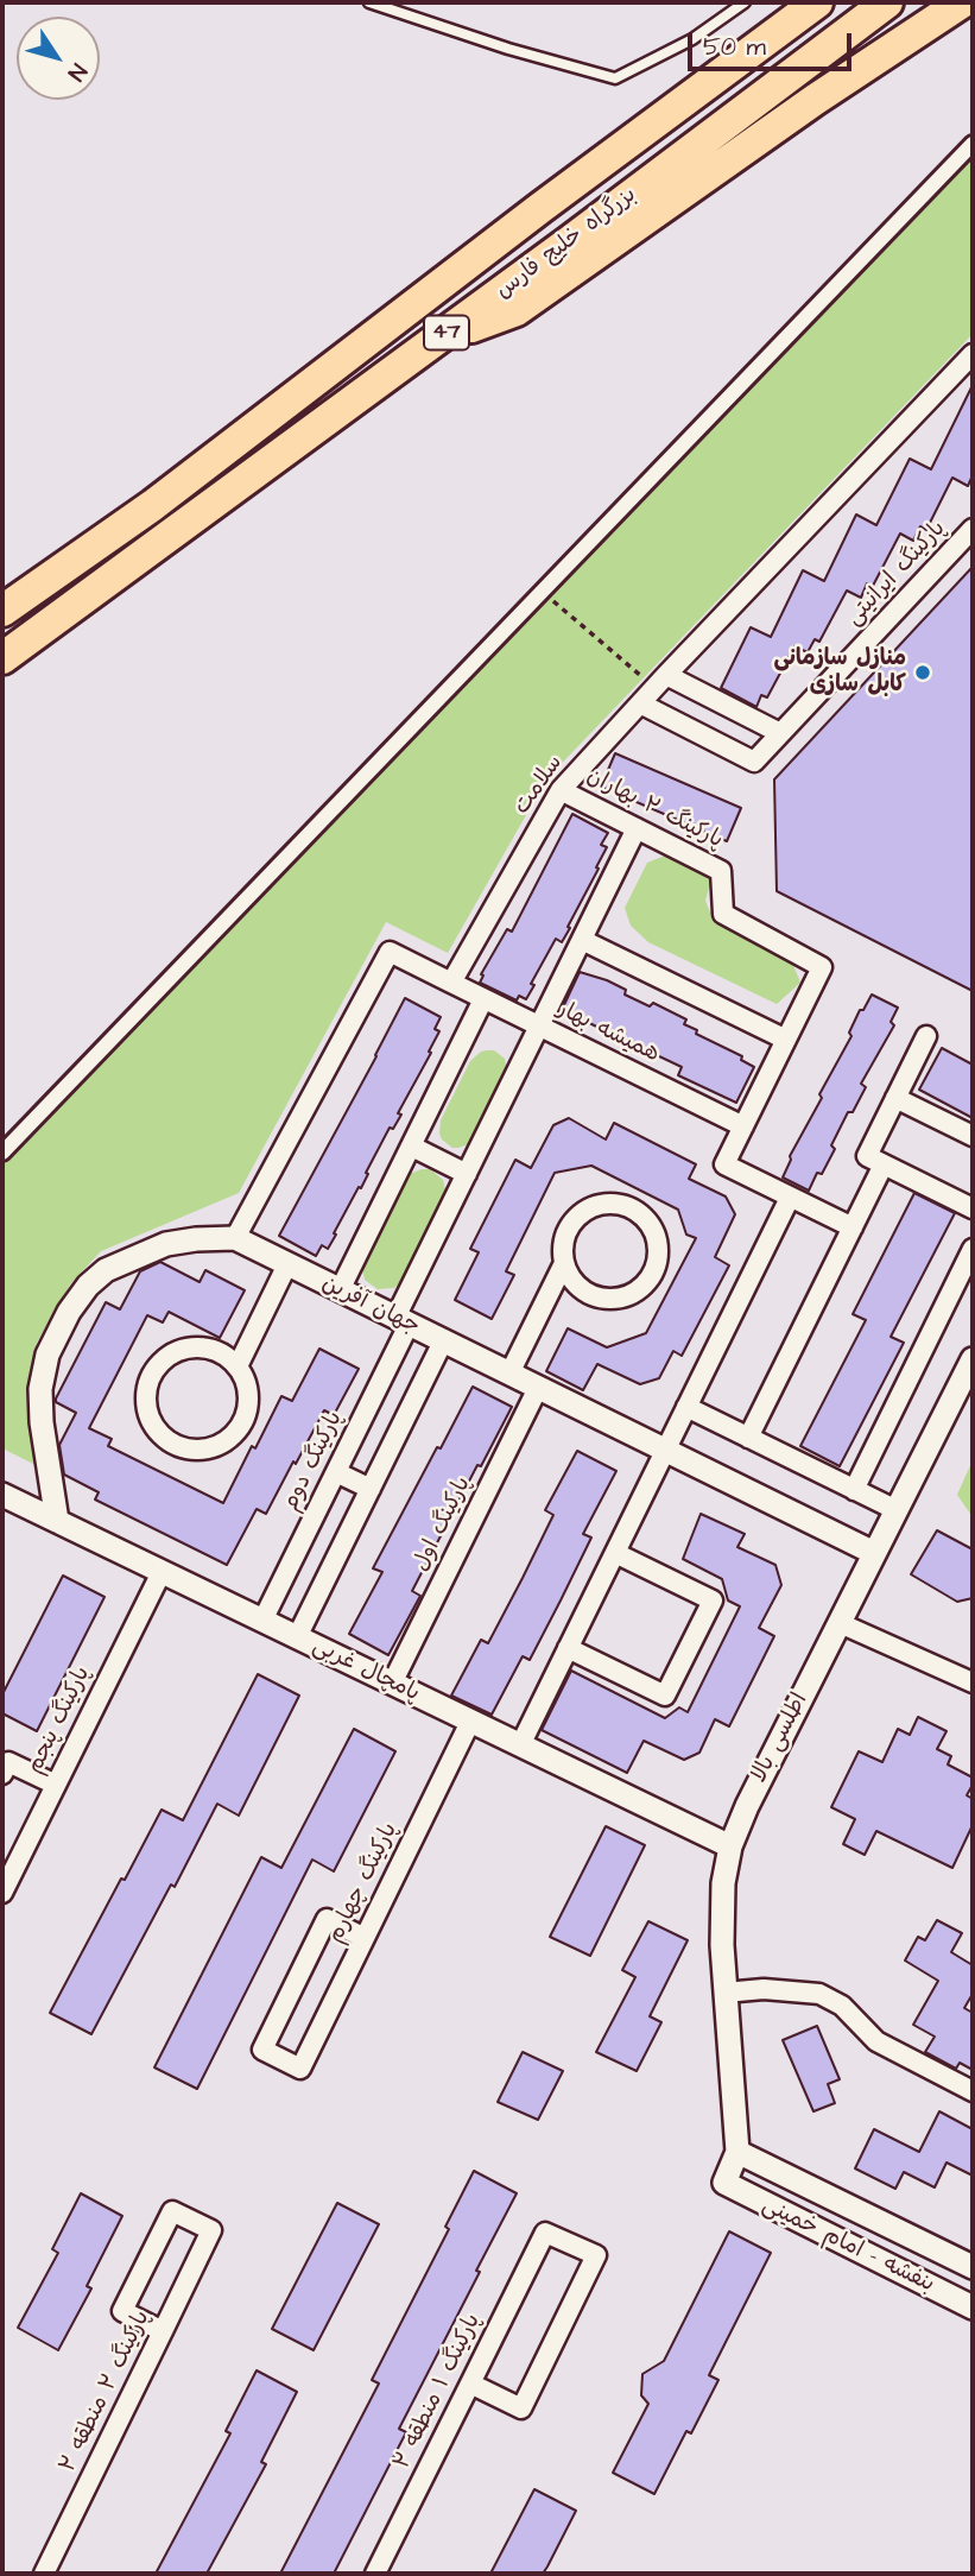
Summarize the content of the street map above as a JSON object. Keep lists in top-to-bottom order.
{
  "streets": {
    "highway": ["بزرگراه خلیج فارس", "47"],
    "street": [
      "پارکینگ ایرانیتی",
      "سلامت",
      "پارکینگ ۲ بهاران",
      "همیشه بهار",
      "جهان آفرین",
      "پارکینگ دوم",
      "پارکینگ اول",
      "پامچال غربی",
      "پارکینگ پنجم",
      "اطلسی بالا",
      "پارکینگ چهارم",
      "بنفشه - امام خمینی",
      "پارکینگ ۲ منطقه ۲",
      "پارکینگ ۱ منطقه ۲"
    ]
  },
  "crossings": [
    ["پارکینگ ایرانیتی", "سلامت"],
    ["سلامت", "پارکینگ ۲ بهاران"],
    ["سلامت", "همیشه بهار"],
    ["پارکینگ ۲ بهاران", "پارکینگ دوم"],
    ["همیشه بهار", "پارکینگ دوم"],
    ["جهان آفرین", "پارکینگ دوم"],
    ["جهان آفرین", "پارکینگ اول"],
    ["جهان آفرین", "پامچال غربی"],
    ["جهان آفرین", "اطلسی بالا"],
    ["پارکینگ دوم", "پامچال غربی"],
    ["پارکینگ اول", "پامچال غربی"],
    ["پامچال غربی", "پارکینگ پنجم"],
    ["پامچال غربی", "اطلسی بالا"],
    ["پامچال غربی", "پارکینگ چهارم"],
    ["اطلسی بالا", "بنفشه - امام خمینی"]
  ],
  "places": ["منازل سازمانی کابل سازی"],
  "scale_bar": "50 m",
  "north": "bottom right"
}
